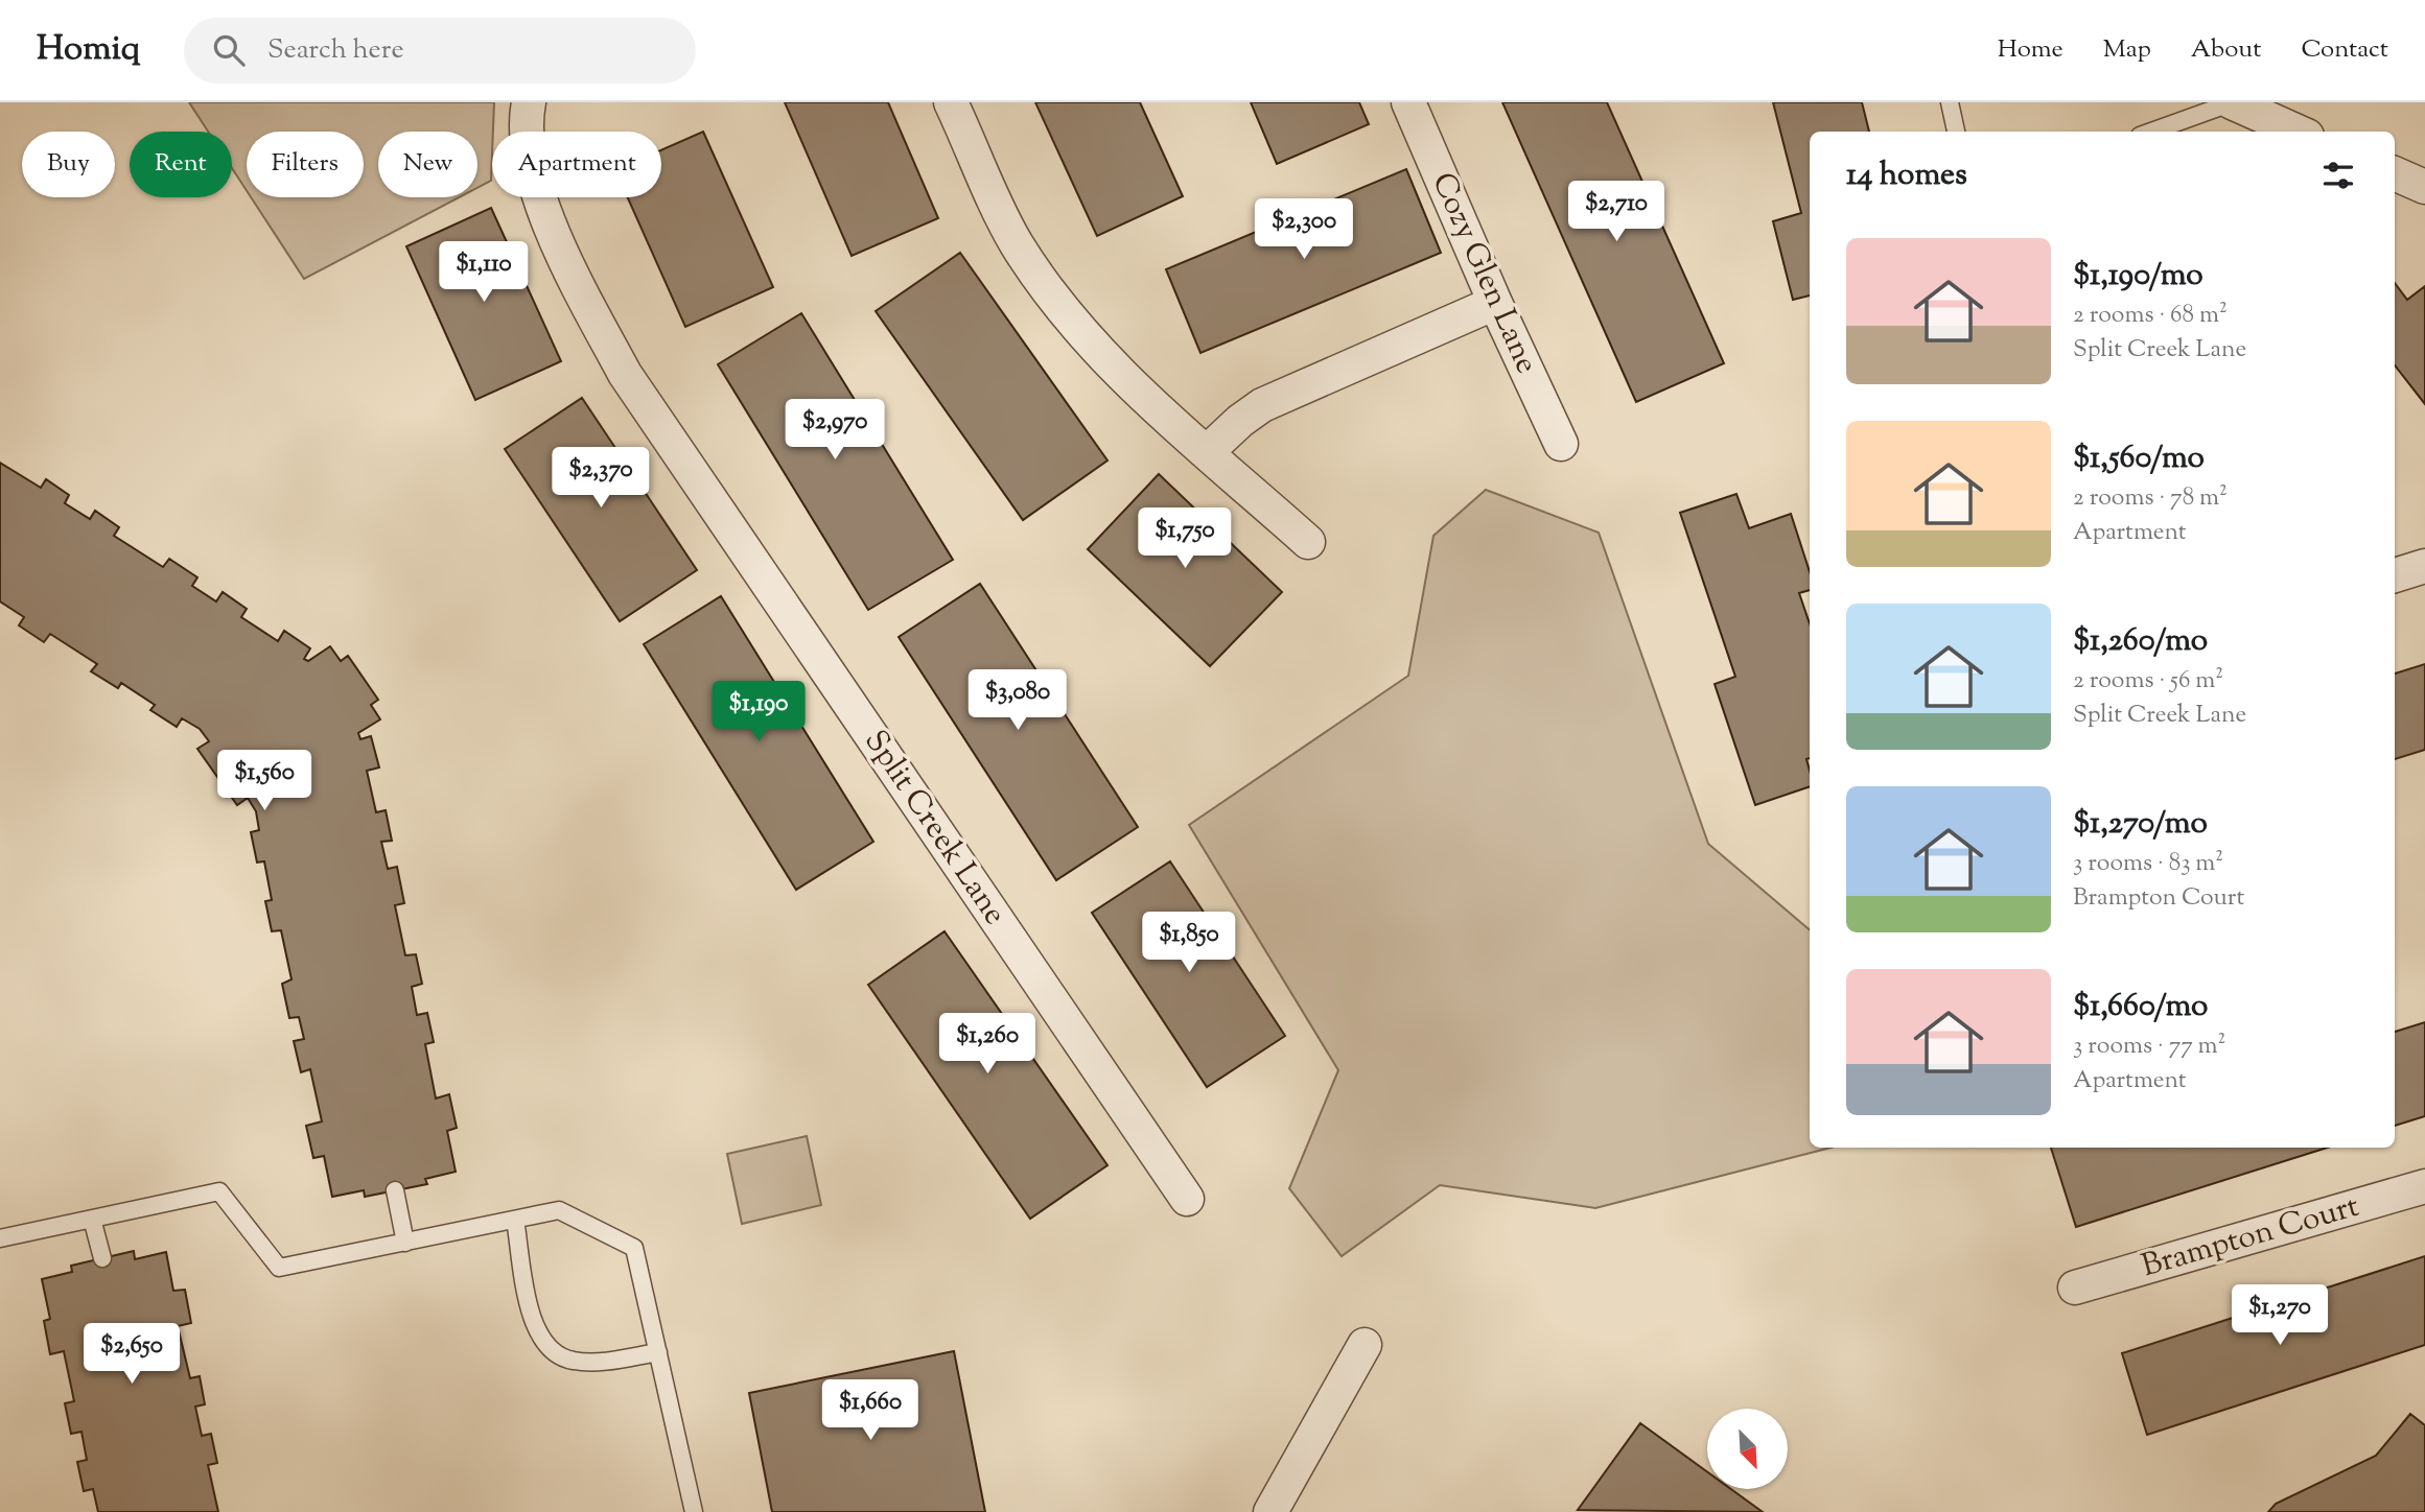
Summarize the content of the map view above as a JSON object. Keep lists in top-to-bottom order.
{
  "streets": {
    "street": ["Cozy Glen Lane", "Split Creek Lane", "Brampton Court"]
  },
  "north": "bottom right",
  "page": {
    "header": "Homiq",
    "search": "Search here",
    "nav": [
      "Home",
      "Map",
      "About",
      "Contact"
    ],
    "chip": [
      "Buy",
      "Rent",
      "Filters",
      "New",
      "Apartment"
    ],
    "heading": "14 homes",
    "price": [
      "$2,710",
      "$2,300",
      "$1,110",
      "$2,970",
      "$2,370",
      "$1,750",
      "$3,080",
      "$1,190",
      "$1,560",
      "$1,850",
      "$1,260",
      "$1,270",
      "$2,650",
      "$1,660"
    ],
    "list": [
      {
        "name": "$1,190/mo",
        "note": "2 rooms · 68 m² · Split Creek Lane"
      },
      {
        "name": "$1,560/mo",
        "note": "2 rooms · 78 m² · Apartment"
      },
      {
        "name": "$1,260/mo",
        "note": "2 rooms · 56 m² · Split Creek Lane"
      },
      {
        "name": "$1,270/mo",
        "note": "3 rooms · 83 m² · Brampton Court"
      },
      {
        "name": "$1,660/mo",
        "note": "3 rooms · 77 m² · Apartment"
      }
    ]
  }
}
